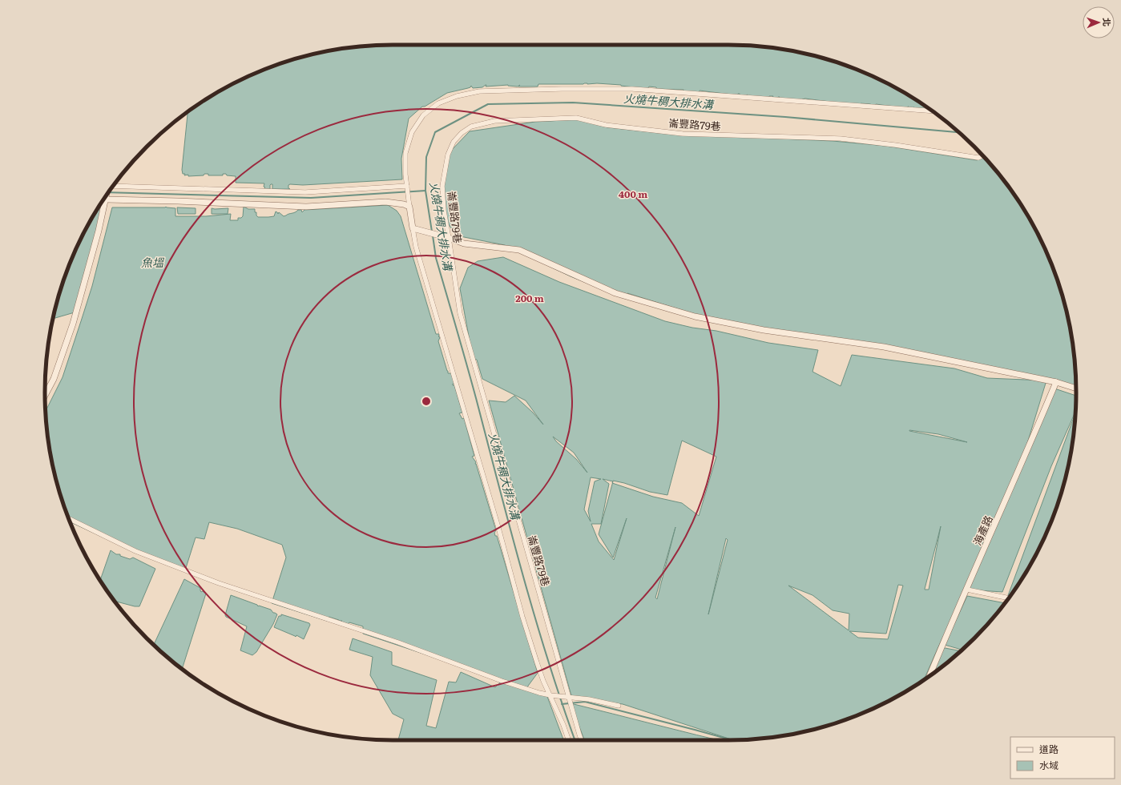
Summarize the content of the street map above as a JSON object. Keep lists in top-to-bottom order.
{
  "streets": {
    "street": ["崙豐路79巷", "海產路"]
  },
  "water": ["火燒牛稠大排水溝", "魚塭"],
  "legend": ["道路", "水域"],
  "north": "right",
  "rings": ["400 m", "200 m"]
}
